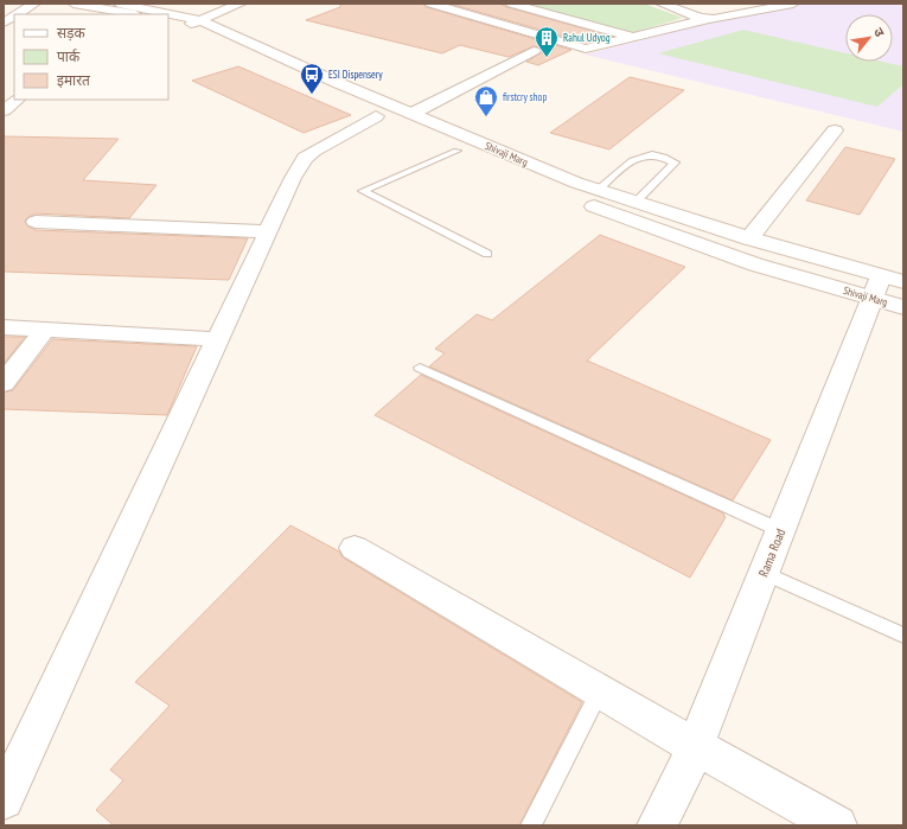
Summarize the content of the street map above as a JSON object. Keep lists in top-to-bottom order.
{
  "streets": {
    "street": ["Shivaji Marg", "Rama Road"]
  },
  "crossings": [
    ["Shivaji Marg", "Rama Road"]
  ],
  "places": {
    "building": ["Rahul Udyog"],
    "bus stop": ["ESI Dispensery"],
    "shop": ["firstcry shop"]
  },
  "legend": ["सड़क", "पार्क", "इमारत"],
  "north": "top right"
}
